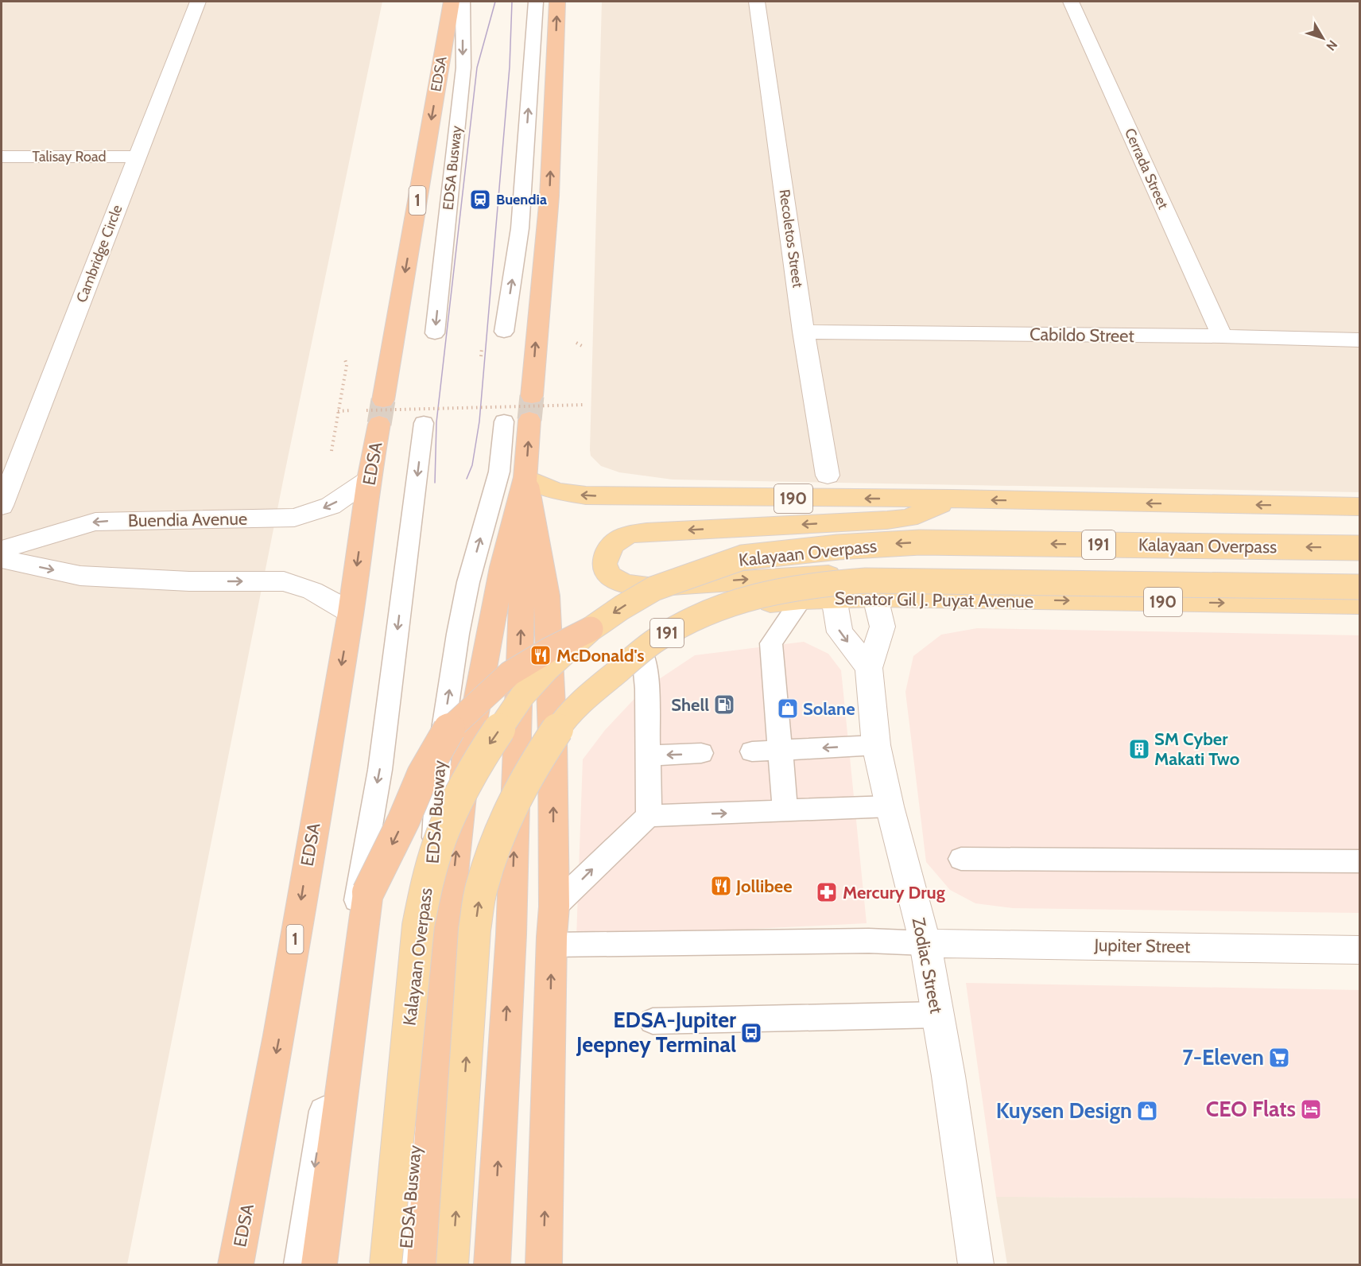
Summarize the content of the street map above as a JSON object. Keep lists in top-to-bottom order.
{
  "streets": {
    "highway": ["EDSA", "1"],
    "main road": [
      "190",
      "191",
      "Kalayaan Overpass",
      "Senator Gil J. Puyat Avenue"
    ],
    "street": [
      "Talisay Road",
      "Cerrada Street",
      "Recoletos Street",
      "Cambridge Circle",
      "Cabildo Street",
      "Buendia Avenue",
      "Jupiter Street",
      "Zodiac Street"
    ],
    "lane": ["EDSA Busway"]
  },
  "crossings": [
    ["EDSA", "Buendia Avenue"],
    ["Talisay Road", "Cambridge Circle"],
    ["Cerrada Street", "Cabildo Street"],
    ["Recoletos Street", "Cabildo Street"],
    ["Senator Gil J. Puyat Avenue", "Zodiac Street"],
    ["Jupiter Street", "Zodiac Street"]
  ],
  "places": {
    "station": ["Buendia"],
    "restaurant": ["McDonald's", "Jollibee"],
    "fuel station": ["Shell"],
    "shop": ["Solane", "Kuysen Design"],
    "building": ["SM Cyber Makati Two"],
    "pharmacy": ["Mercury Drug"],
    "bus stop": ["EDSA-Jupiter Jeepney Terminal"],
    "supermarket": ["7-Eleven"],
    "hotel": ["CEO Flats"]
  },
  "north": "bottom right"
}
